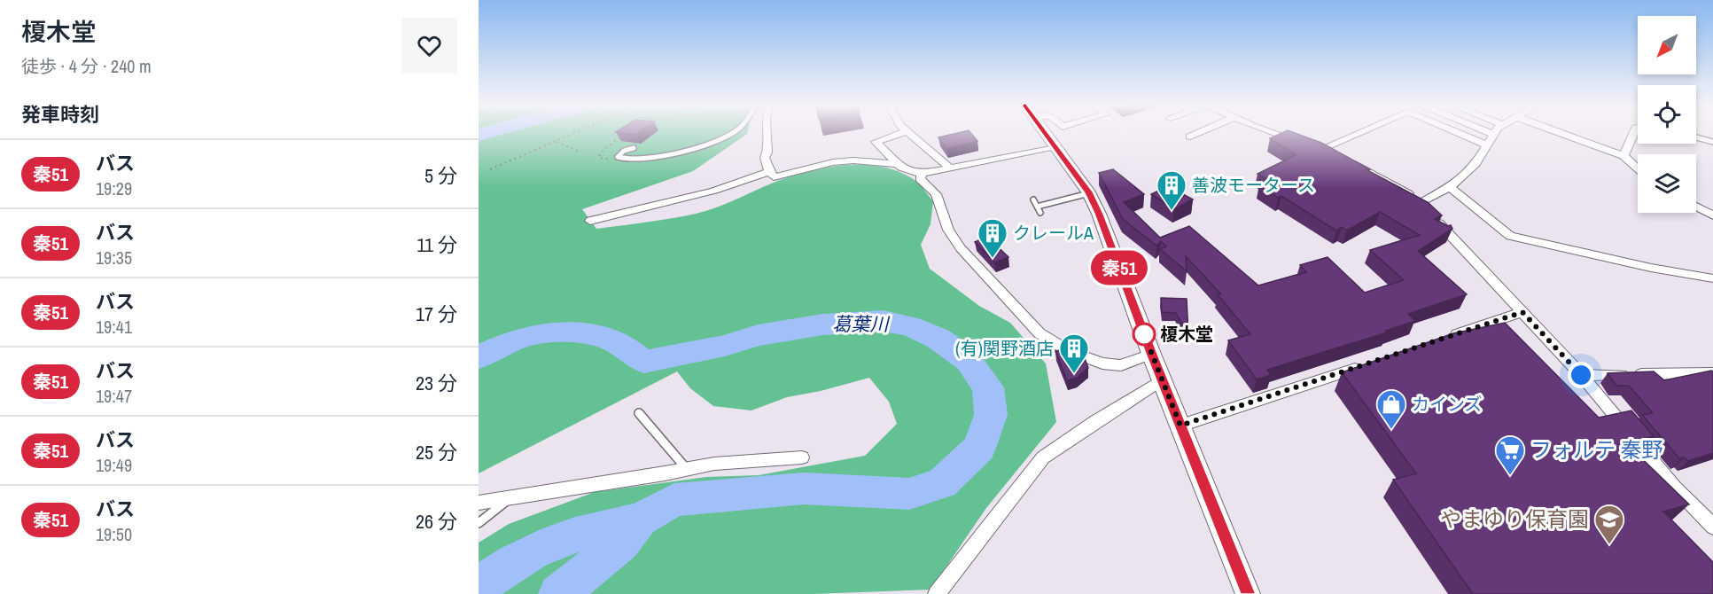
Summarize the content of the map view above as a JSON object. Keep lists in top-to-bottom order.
{
  "water": ["葛葉川"],
  "places": {
    "building": ["善波モータース", "クレールA", "(有)関野酒店"],
    "other": ["榎木堂"],
    "shop": ["カインズ"],
    "supermarket": ["フォルテ 秦野"],
    "school or university": ["やまゆり保育園"]
  },
  "lines": ["bus line 秦51"],
  "north": "bottom left",
  "page": {
    "heading": [
      ["榎木堂", "徒歩 · 4 分 · 240 m"],
      "発車時刻"
    ],
    "on_map": "秦51",
    "list": [
      {
        "mark": "秦51",
        "name": "バス",
        "note": "19:29",
        "value": "5 分"
      },
      {
        "mark": "秦51",
        "name": "バス",
        "note": "19:35",
        "value": "11 分"
      },
      {
        "mark": "秦51",
        "name": "バス",
        "note": "19:41",
        "value": "17 分"
      },
      {
        "mark": "秦51",
        "name": "バス",
        "note": "19:47",
        "value": "23 分"
      },
      {
        "mark": "秦51",
        "name": "バス",
        "note": "19:49",
        "value": "25 分"
      },
      {
        "mark": "秦51",
        "name": "バス",
        "note": "19:50",
        "value": "26 分"
      }
    ]
  }
}
